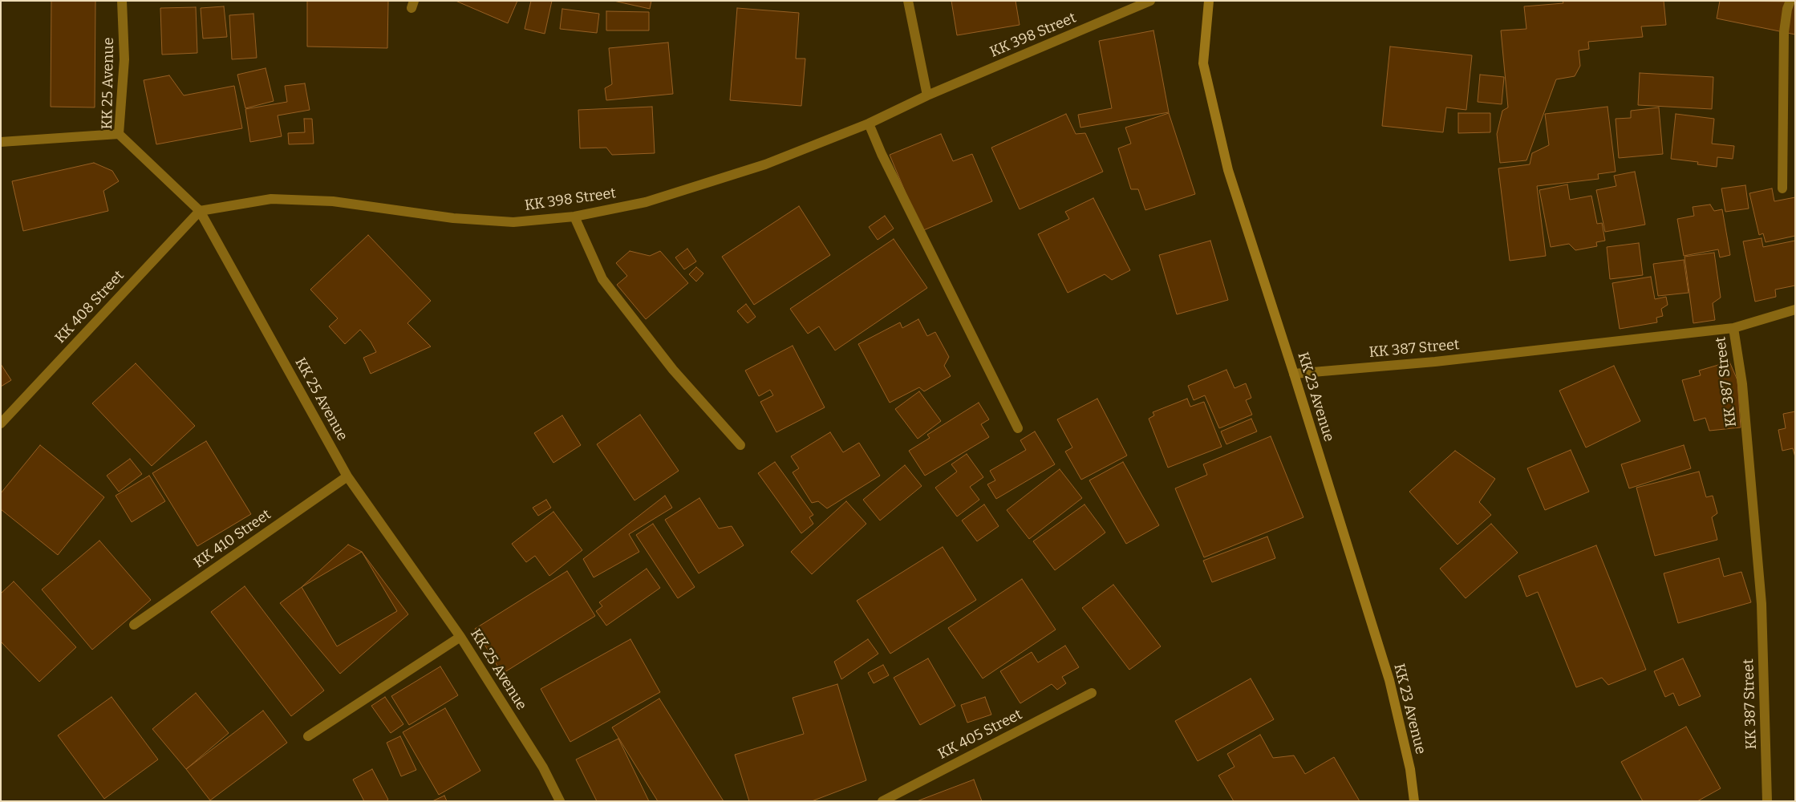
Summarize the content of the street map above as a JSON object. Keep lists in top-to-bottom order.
{
  "streets": {
    "main road": ["KK 23 Avenue"],
    "street": [
      "KK 398 Street",
      "KK 25 Avenue",
      "KK 408 Street",
      "KK 387 Street",
      "KK 410 Street",
      "KK 405 Street"
    ]
  },
  "crossings": [
    ["KK 398 Street", "KK 25 Avenue"],
    ["KK 398 Street", "KK 408 Street"],
    ["KK 25 Avenue", "KK 408 Street"],
    ["KK 25 Avenue", "KK 410 Street"],
    ["KK 387 Street", "KK 23 Avenue"]
  ]
}
